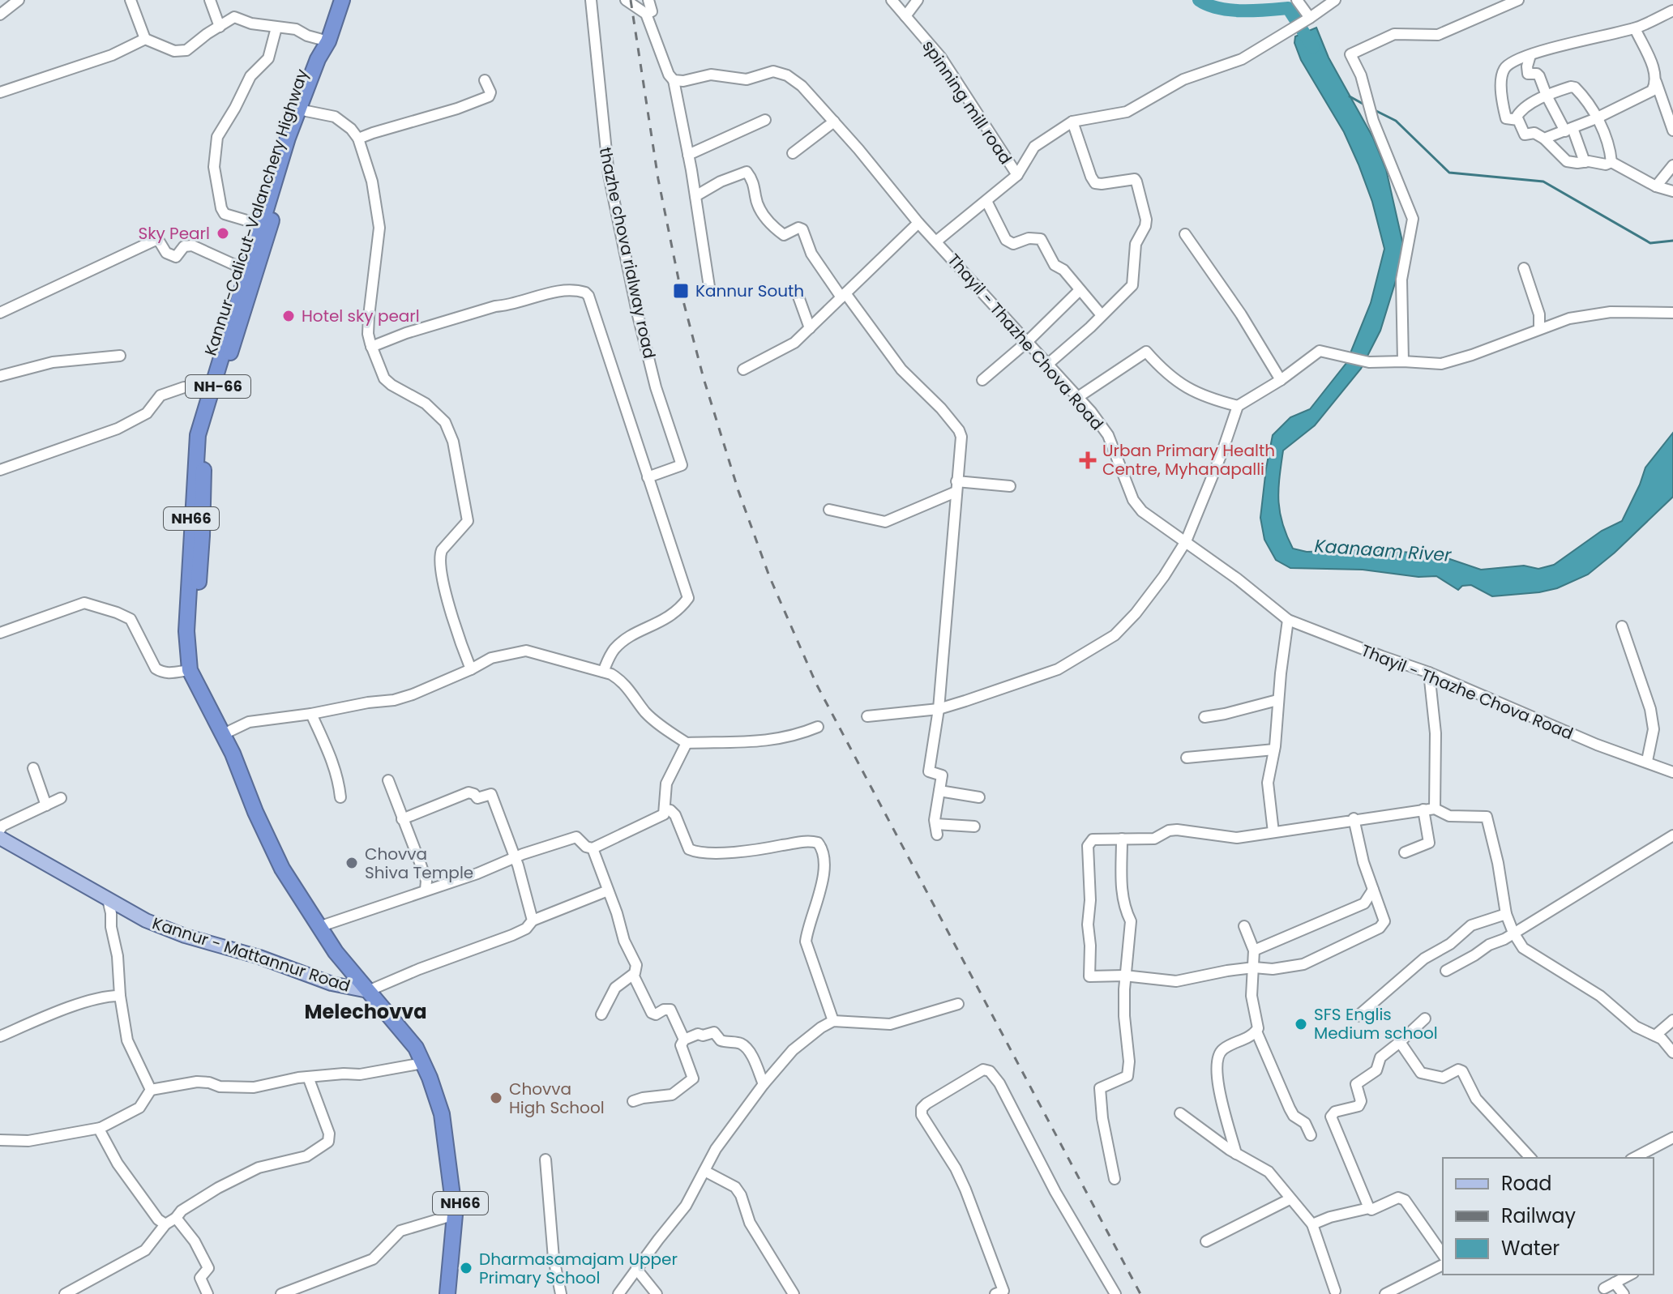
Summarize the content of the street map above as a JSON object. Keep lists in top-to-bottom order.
{
  "streets": {
    "highway": ["Kannur-Calicut-Valanchery Highway", "NH-66", "NH66"],
    "main road": ["Kannur - Mattannur Road"],
    "street": ["spinning mill road", "thazhe chova rialway road", "Thayil - Thazhe Chova Road"]
  },
  "crossings": [
    ["Kannur-Calicut-Valanchery Highway", "Kannur - Mattannur Road"]
  ],
  "districts": ["Melechovva"],
  "water": ["Kaanaam River"],
  "places": {
    "other": [
      "Sky Pearl",
      "Hotel sky pearl",
      "Chovva Shiva Temple",
      "SFS Englis Medium school",
      "Chovva High School",
      "Dharmasamajam Upper Primary School"
    ],
    "transit": ["Kannur South"],
    "health": ["Urban Primary Health Centre, Myhanapalli"]
  },
  "legend": ["Road", "Railway", "Water"]
}
